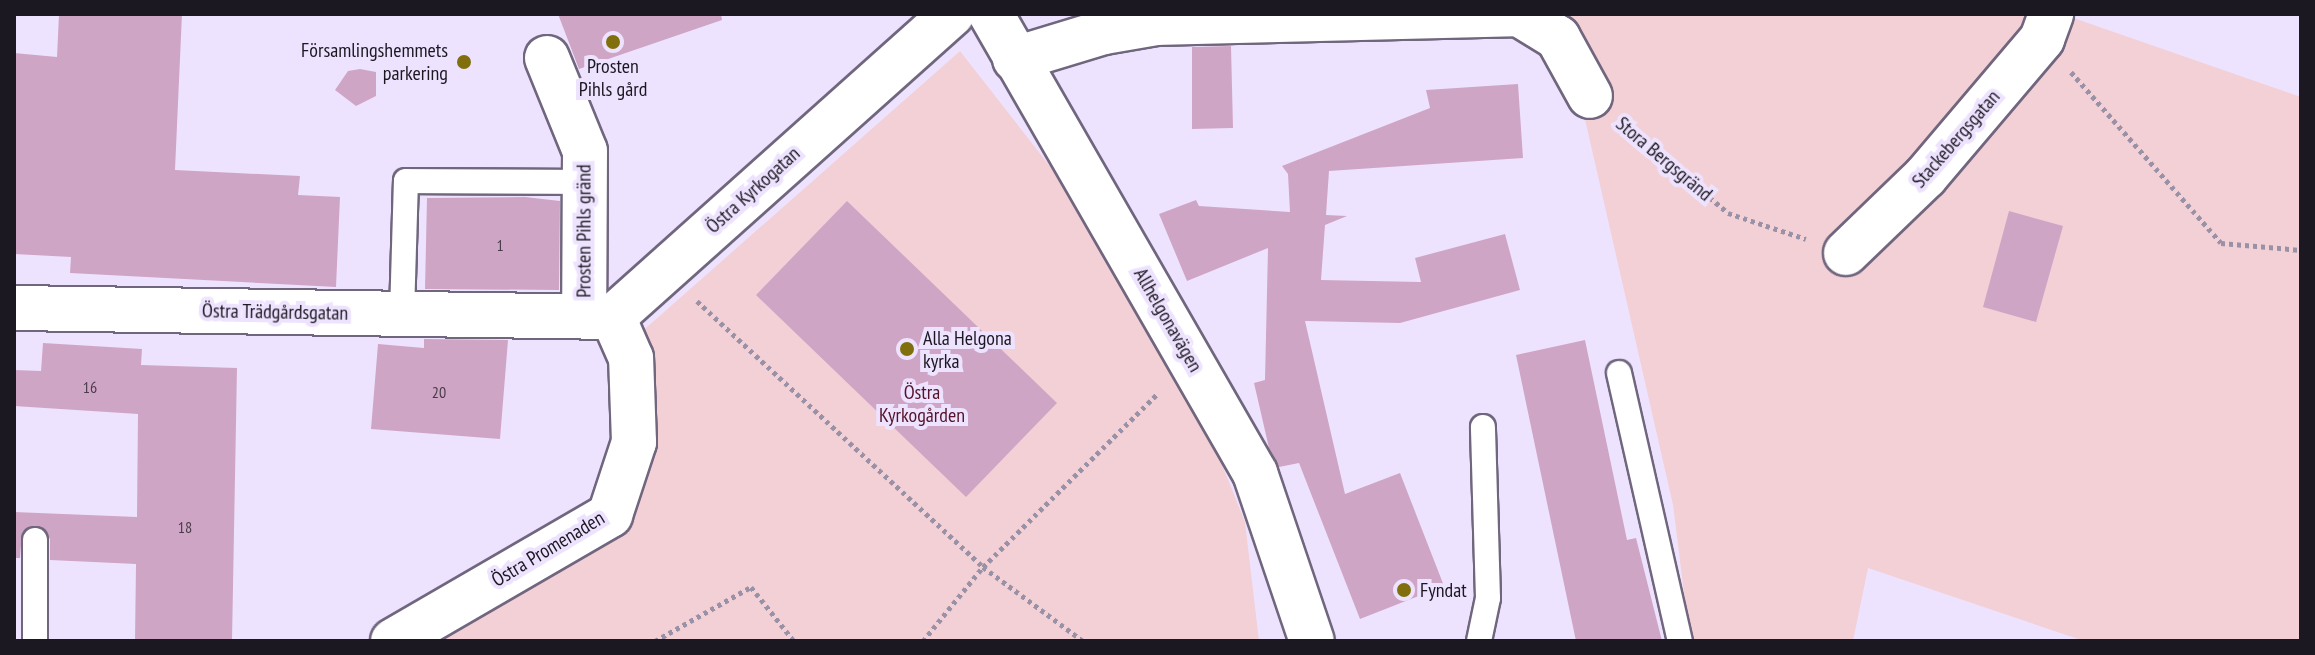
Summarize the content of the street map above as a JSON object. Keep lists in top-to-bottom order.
{
  "streets": {
    "street": [
      "Stackebergsgatan",
      "Östra Kyrkogatan",
      "Prosten Pihls gränd",
      "Östra Trädgårdsgatan",
      "Allhelgonavägen",
      "Östra Promenaden"
    ],
    "path": ["Stora Bergsgränd"]
  },
  "crossings": [
    ["Stackebergsgatan", "Stora Bergsgränd"],
    ["Östra Kyrkogatan", "Prosten Pihls gränd"],
    ["Östra Kyrkogatan", "Östra Trädgårdsgatan"],
    ["Östra Kyrkogatan", "Östra Promenaden"],
    ["Prosten Pihls gränd", "Östra Trädgårdsgatan"],
    ["Prosten Pihls gränd", "Östra Promenaden"],
    ["Östra Trädgårdsgatan", "Östra Promenaden"]
  ],
  "parks": ["Östra Kyrkogården"],
  "places": [
    "Prosten Pihls gård",
    "Församlingshemmets parkering",
    "Alla Helgona kyrka",
    "Fyndat"
  ],
  "house_numbers": [
    "1",
    "16",
    "20",
    "18"
  ]
}
